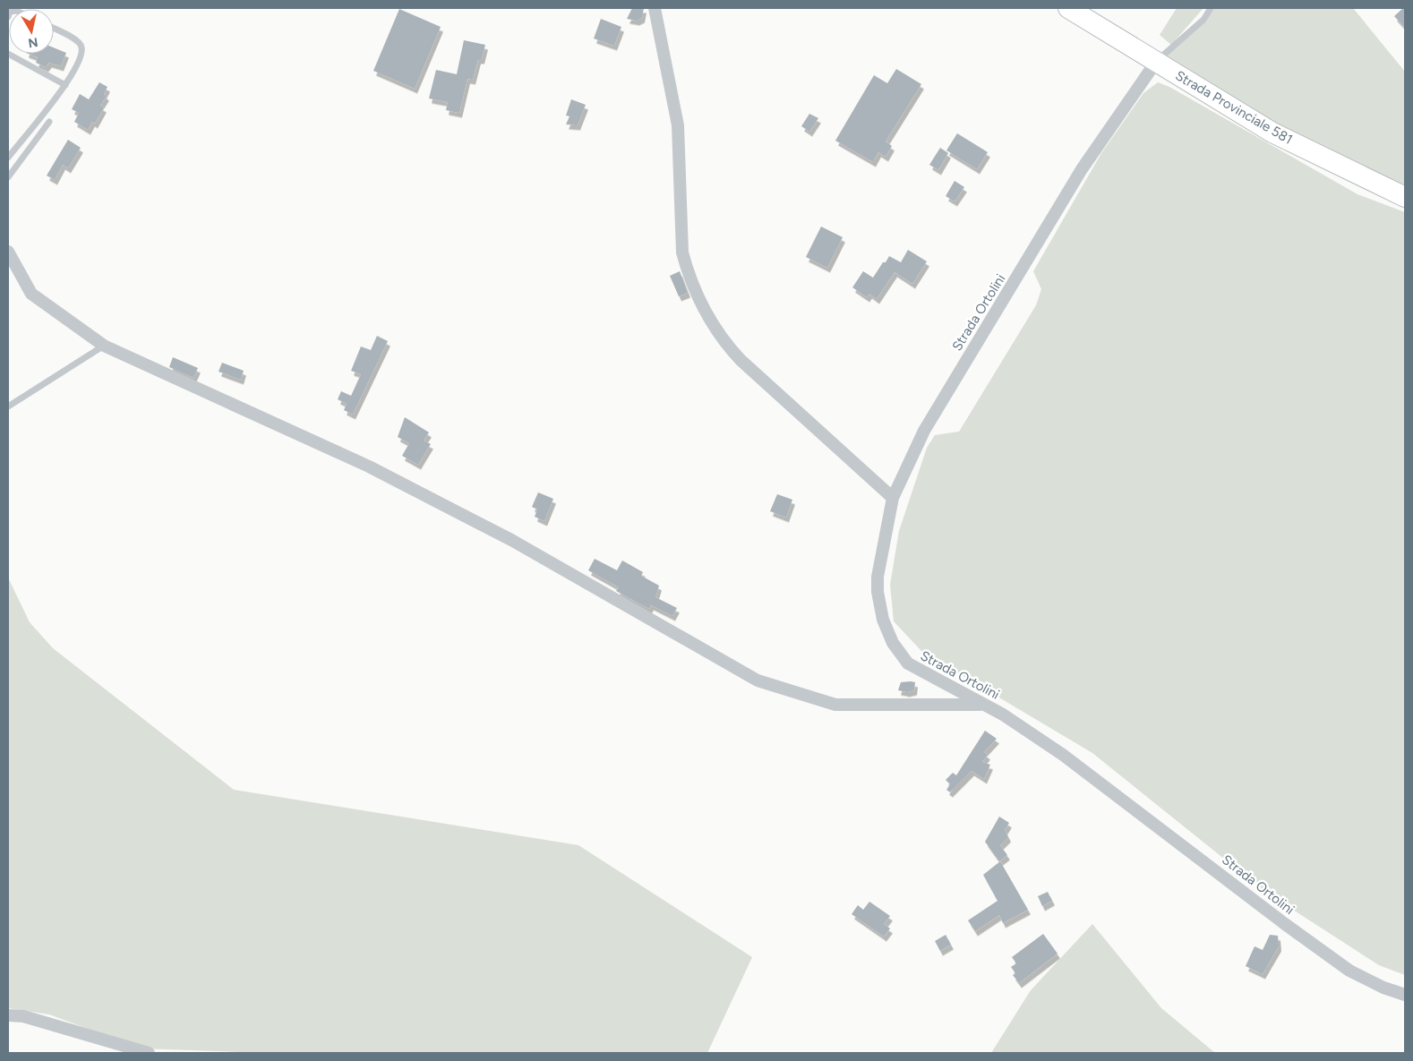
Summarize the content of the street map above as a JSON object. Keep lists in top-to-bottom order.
{
  "streets": {
    "main road": ["Strada Provinciale 581"],
    "street": ["Strada Ortolini"]
  },
  "crossings": [
    ["Strada Provinciale 581", "Strada Ortolini"]
  ],
  "north": "bottom"
}
